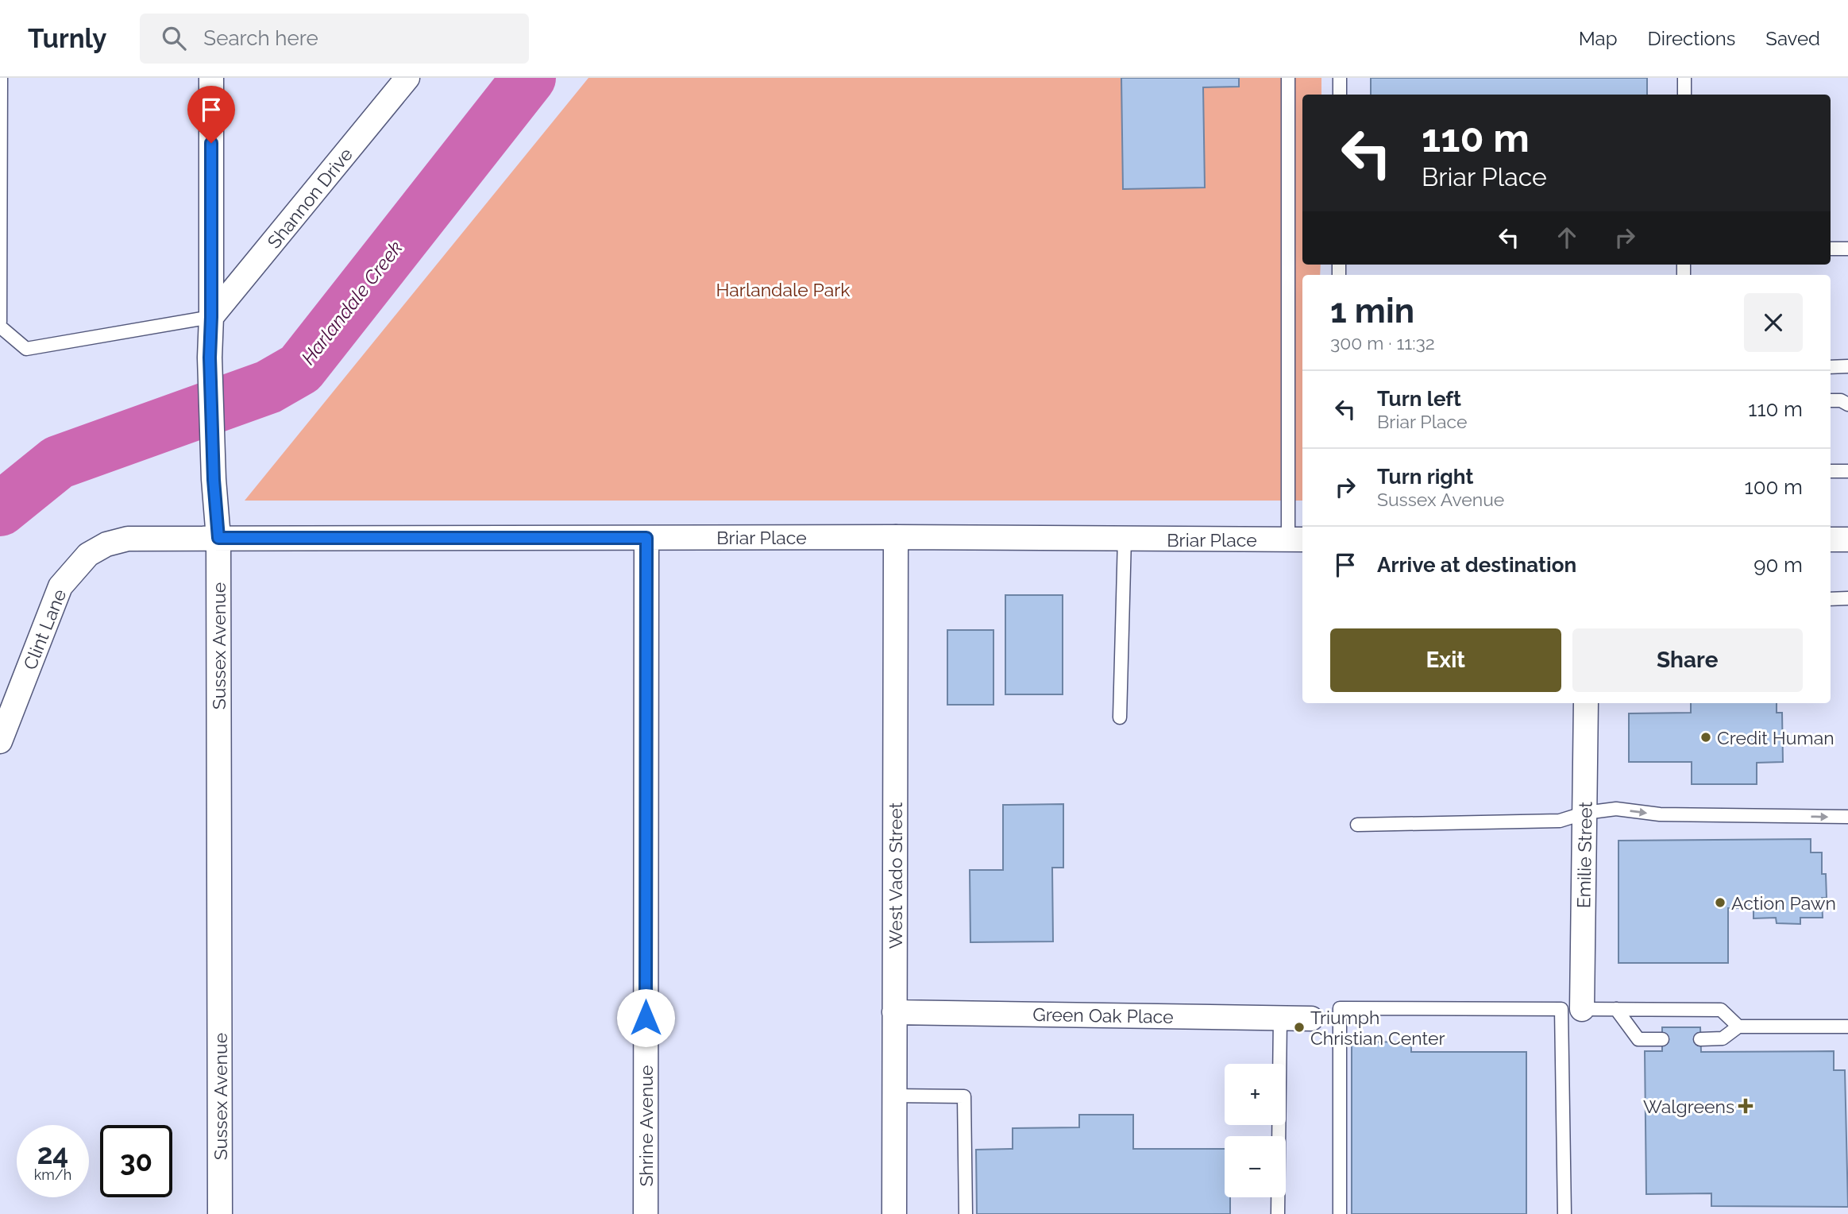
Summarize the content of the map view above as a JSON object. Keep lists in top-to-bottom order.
{
  "streets": {
    "street": [
      "Shannon Drive",
      "Briar Place",
      "Clint Lane",
      "Sussex Avenue",
      "Emilie Street",
      "West Vado Street",
      "Green Oak Place",
      "Shrine Avenue"
    ]
  },
  "crossings": [
    ["Shannon Drive", "Sussex Avenue"],
    ["Briar Place", "Clint Lane"],
    ["Briar Place", "Sussex Avenue"],
    ["Briar Place", "West Vado Street"],
    ["Briar Place", "Shrine Avenue"],
    ["Clint Lane", "Sussex Avenue"],
    ["West Vado Street", "Green Oak Place"]
  ],
  "water": ["Harlandale Creek"],
  "parks": ["Harlandale Park"],
  "places": {
    "other": ["Credit Human", "Action Pawn", "Triumph Christian Center"],
    "health": ["Walgreens"]
  },
  "page": {
    "header": "Turnly",
    "search": "Search here",
    "nav": ["Map", "Directions", "Saved"],
    "turn": ["110 m", "Briar Place"],
    "heading": ["1 min", "300 m · 11:32"],
    "list": [
      {
        "name": "Turn left",
        "note": "Briar Place",
        "value": "110 m"
      },
      {
        "name": "Turn right",
        "note": "Sussex Avenue",
        "value": "100 m"
      },
      {
        "name": "Arrive at destination",
        "value": "90 m"
      }
    ],
    "buttons": ["Exit", "Share"],
    "map_buttons": ["+", "−"],
    "speed": "24 km/h",
    "limit": "30"
  }
}
